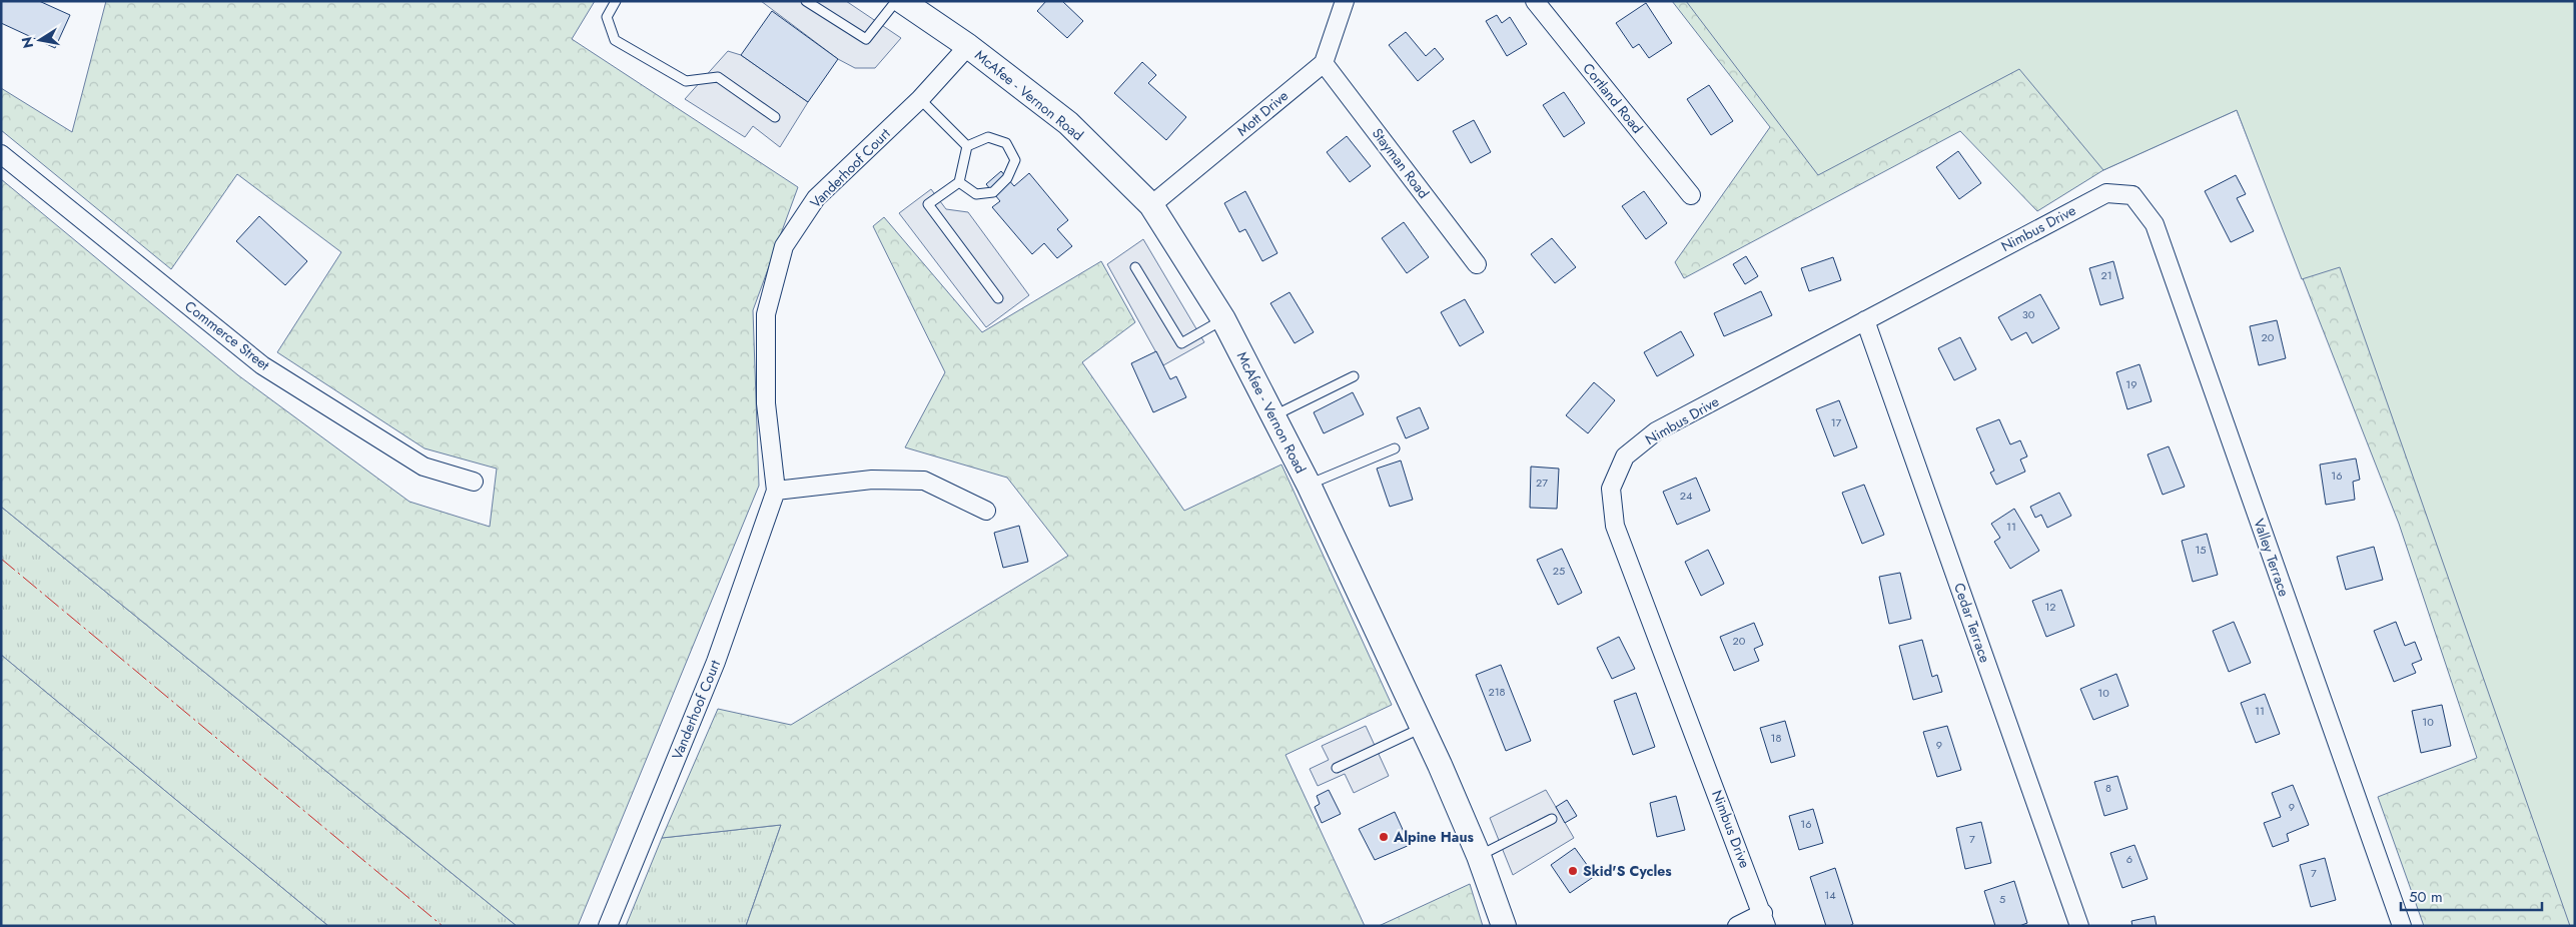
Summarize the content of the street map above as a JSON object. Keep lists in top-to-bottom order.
{
  "streets": {
    "main road": ["McAfee - Vernon Road"],
    "street": [
      "Cortland Road",
      "Mott Drive",
      "Stayman Road",
      "Vanderhoof Court",
      "Nimbus Drive",
      "Commerce Street",
      "Valley Terrace",
      "Cedar Terrace"
    ]
  },
  "crossings": [
    ["McAfee - Vernon Road", "Mott Drive"],
    ["McAfee - Vernon Road", "Vanderhoof Court"],
    ["Mott Drive", "Stayman Road"],
    ["Nimbus Drive", "Valley Terrace"],
    ["Nimbus Drive", "Cedar Terrace"]
  ],
  "places": ["Alpine Haus", "Skid'S Cycles"],
  "house_numbers": [
    "21",
    "30",
    "20",
    "19",
    "17",
    "16",
    "27",
    "24",
    "11",
    "15",
    "25",
    "12",
    "20",
    "218",
    "10",
    "11",
    "10",
    "18",
    "9",
    "8",
    "9",
    "16",
    "7",
    "6",
    "7",
    "14",
    "5"
  ],
  "scale_bar": "50 m",
  "north": "left"
}
